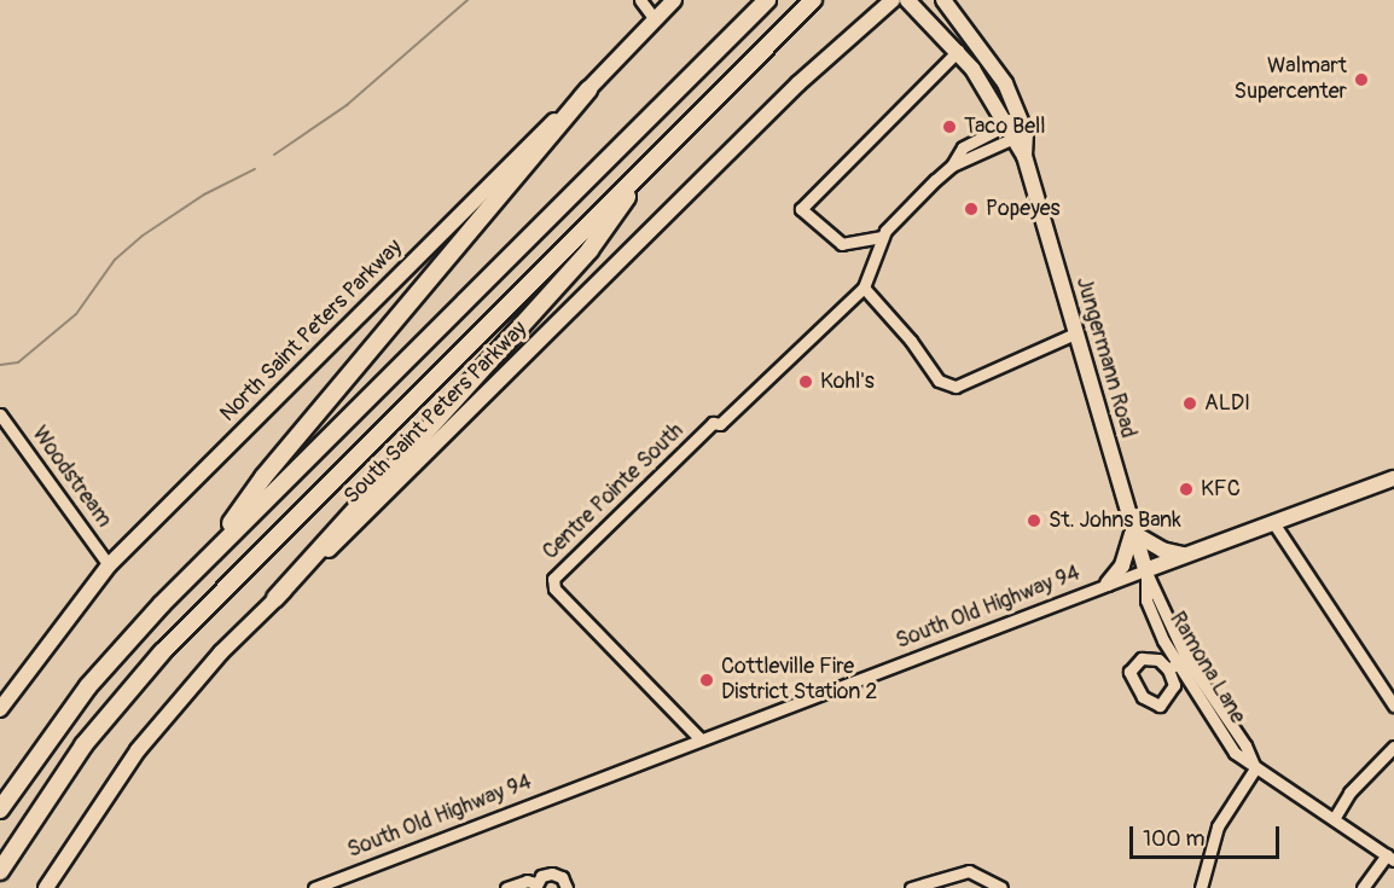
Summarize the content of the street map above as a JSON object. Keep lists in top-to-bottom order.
{
  "streets": {
    "main road": [
      "North Saint Peters Parkway",
      "Jungermann Road",
      "South Saint Peters Parkway",
      "South Old Highway 94"
    ],
    "street": ["Woodstream", "Centre Pointe South", "Ramona Lane"]
  },
  "crossings": [
    ["North Saint Peters Parkway", "Woodstream"],
    ["Jungermann Road", "Centre Pointe South"],
    ["Jungermann Road", "South Old Highway 94"],
    ["Jungermann Road", "Ramona Lane"],
    ["Centre Pointe South", "South Old Highway 94"],
    ["South Old Highway 94", "Ramona Lane"]
  ],
  "places": [
    "Walmart Supercenter",
    "Taco Bell",
    "Popeyes",
    "Kohl's",
    "ALDI",
    "KFC",
    "St. Johns Bank",
    "Cottleville Fire District Station 2"
  ],
  "scale_bar": "100 m"
}
